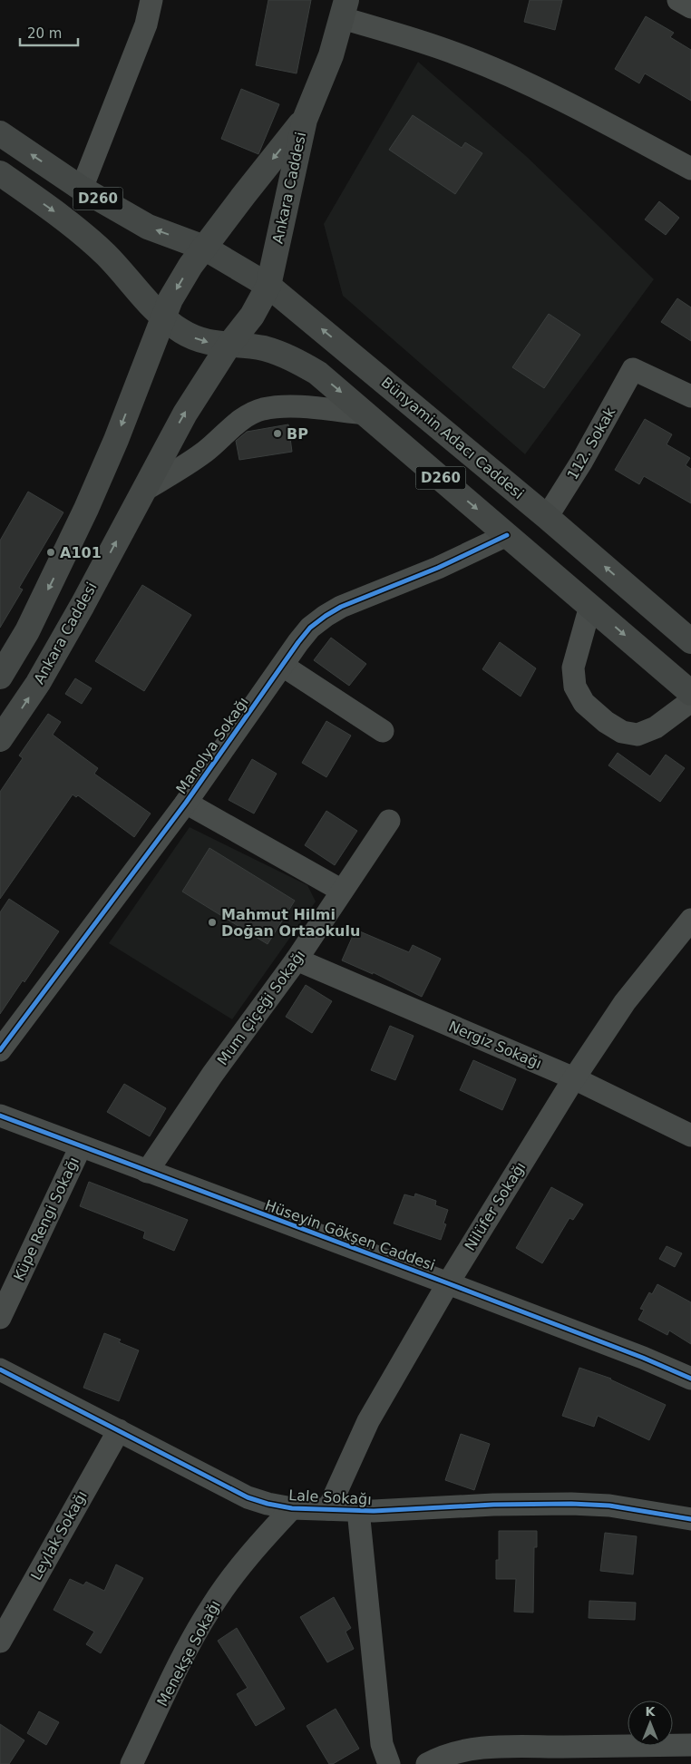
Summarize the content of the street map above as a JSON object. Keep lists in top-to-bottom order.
{
  "streets": {
    "main road": ["Ankara Caddesi", "D260", "Bünyamin Adacı Caddesi"],
    "street": [
      "112. Sokak",
      "Manolya Sokağı",
      "Mum Çiçeği Sokağı",
      "Nergiz Sokağı",
      "Nilüfer Sokağı",
      "Küpe Rengi Sokağı",
      "Hüseyin Gökşen Caddesi",
      "Lale Sokağı",
      "Leylak Sokağı",
      "Menekşe Sokağı"
    ]
  },
  "crossings": [
    ["Ankara Caddesi", "D260"],
    ["Ankara Caddesi", "Bünyamin Adacı Caddesi"],
    ["D260", "Bünyamin Adacı Caddesi"],
    ["D260", "Manolya Sokağı"],
    ["Bünyamin Adacı Caddesi", "112. Sokak"],
    ["Mum Çiçeği Sokağı", "Nergiz Sokağı"],
    ["Mum Çiçeği Sokağı", "Hüseyin Gökşen Caddesi"],
    ["Nergiz Sokağı", "Nilüfer Sokağı"],
    ["Nilüfer Sokağı", "Hüseyin Gökşen Caddesi"],
    ["Nilüfer Sokağı", "Lale Sokağı"],
    ["Küpe Rengi Sokağı", "Hüseyin Gökşen Caddesi"],
    ["Lale Sokağı", "Leylak Sokağı"],
    ["Lale Sokağı", "Menekşe Sokağı"]
  ],
  "places": ["BP", "A101", "Mahmut Hilmi Doğan Ortaokulu"],
  "scale_bar": "20 m",
  "north": "top"
}
